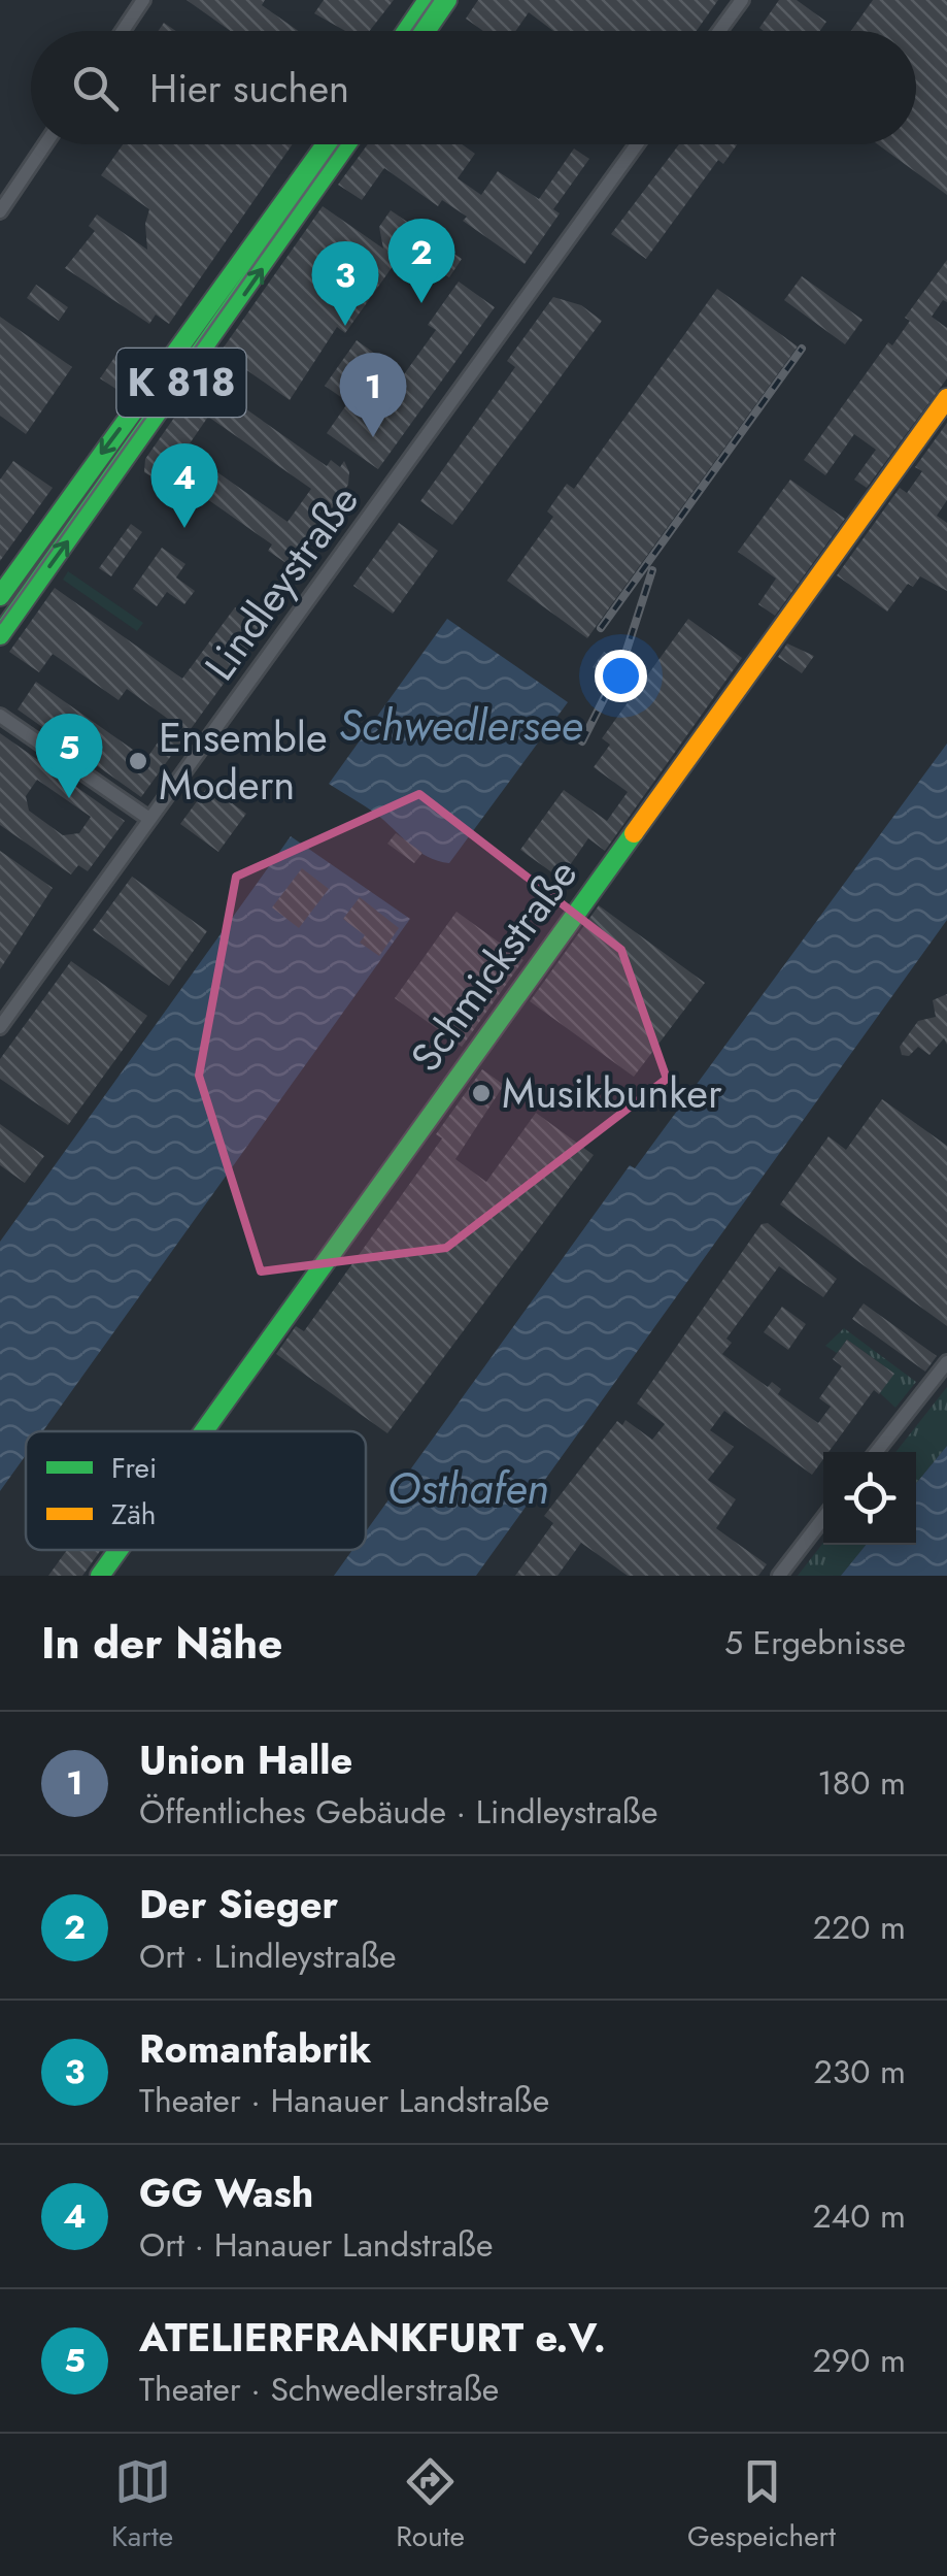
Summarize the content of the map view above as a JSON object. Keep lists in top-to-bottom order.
{
  "streets": {
    "street": ["K 818", "Lindleystraße", "Schmickstraße"]
  },
  "water": ["Schwedlersee", "Osthafen"],
  "places": ["Ensemble Modern", "Musikbunker"],
  "legend": ["Frei", "Zäh"],
  "page": {
    "search": "Hier suchen",
    "pins": [
      "2",
      "3",
      "1",
      "4",
      "5"
    ],
    "heading": ["In der Nähe", "5 Ergebnisse"],
    "list": [
      {
        "mark": "1",
        "name": "Union Halle",
        "note": "Öffentliches Gebäude · Lindleystraße",
        "value": "180 m"
      },
      {
        "mark": "2",
        "name": "Der Sieger",
        "note": "Ort · Lindleystraße",
        "value": "220 m"
      },
      {
        "mark": "3",
        "name": "Romanfabrik",
        "note": "Theater · Hanauer Landstraße",
        "value": "230 m"
      },
      {
        "mark": "4",
        "name": "GG Wash",
        "note": "Ort · Hanauer Landstraße",
        "value": "240 m"
      },
      {
        "mark": "5",
        "name": "ATELIERFRANKFURT e.V.",
        "note": "Theater · Schwedlerstraße",
        "value": "290 m"
      }
    ],
    "nav": ["Karte", "Route", "Gespeichert"]
  }
}
